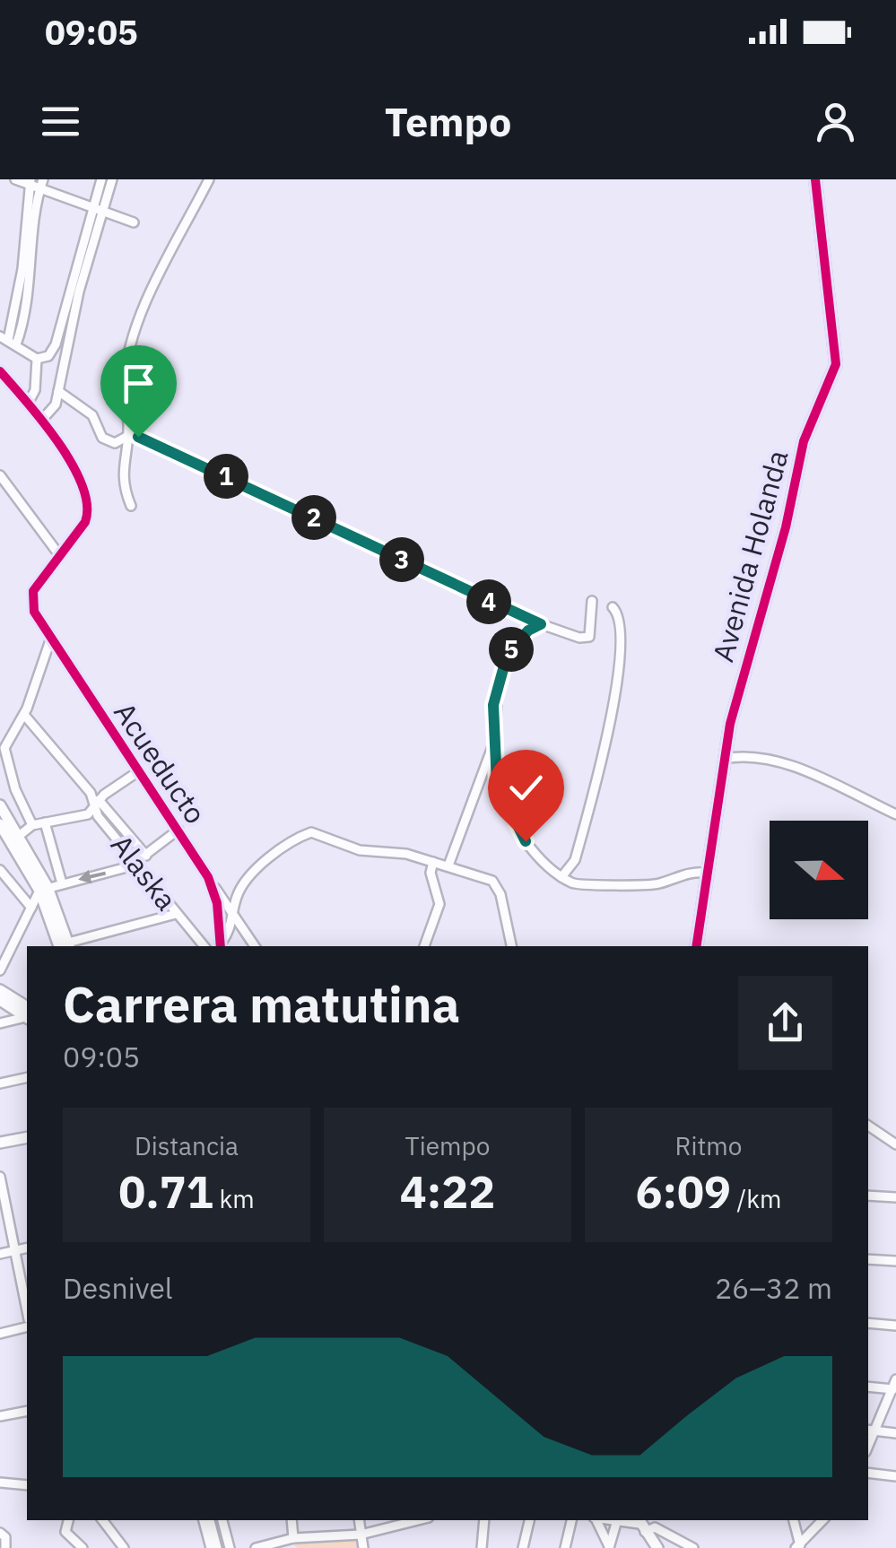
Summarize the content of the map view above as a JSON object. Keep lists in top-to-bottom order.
{
  "streets": {
    "street": ["Avenida Holanda", "Acueducto", "Alaska"]
  },
  "north": "right",
  "page": {
    "status": "09:05",
    "header": "Tempo",
    "pins": [
      "1",
      "2",
      "3",
      "4",
      "5"
    ],
    "heading": ["Carrera matutina", "09:05"],
    "stats": [
      ["Distancia", "0.71 km"],
      ["Tiempo", "4:22"],
      ["Ritmo", "6:09 /km"]
    ],
    "chart": ["Desnivel", "26–32 m"]
  }
}
